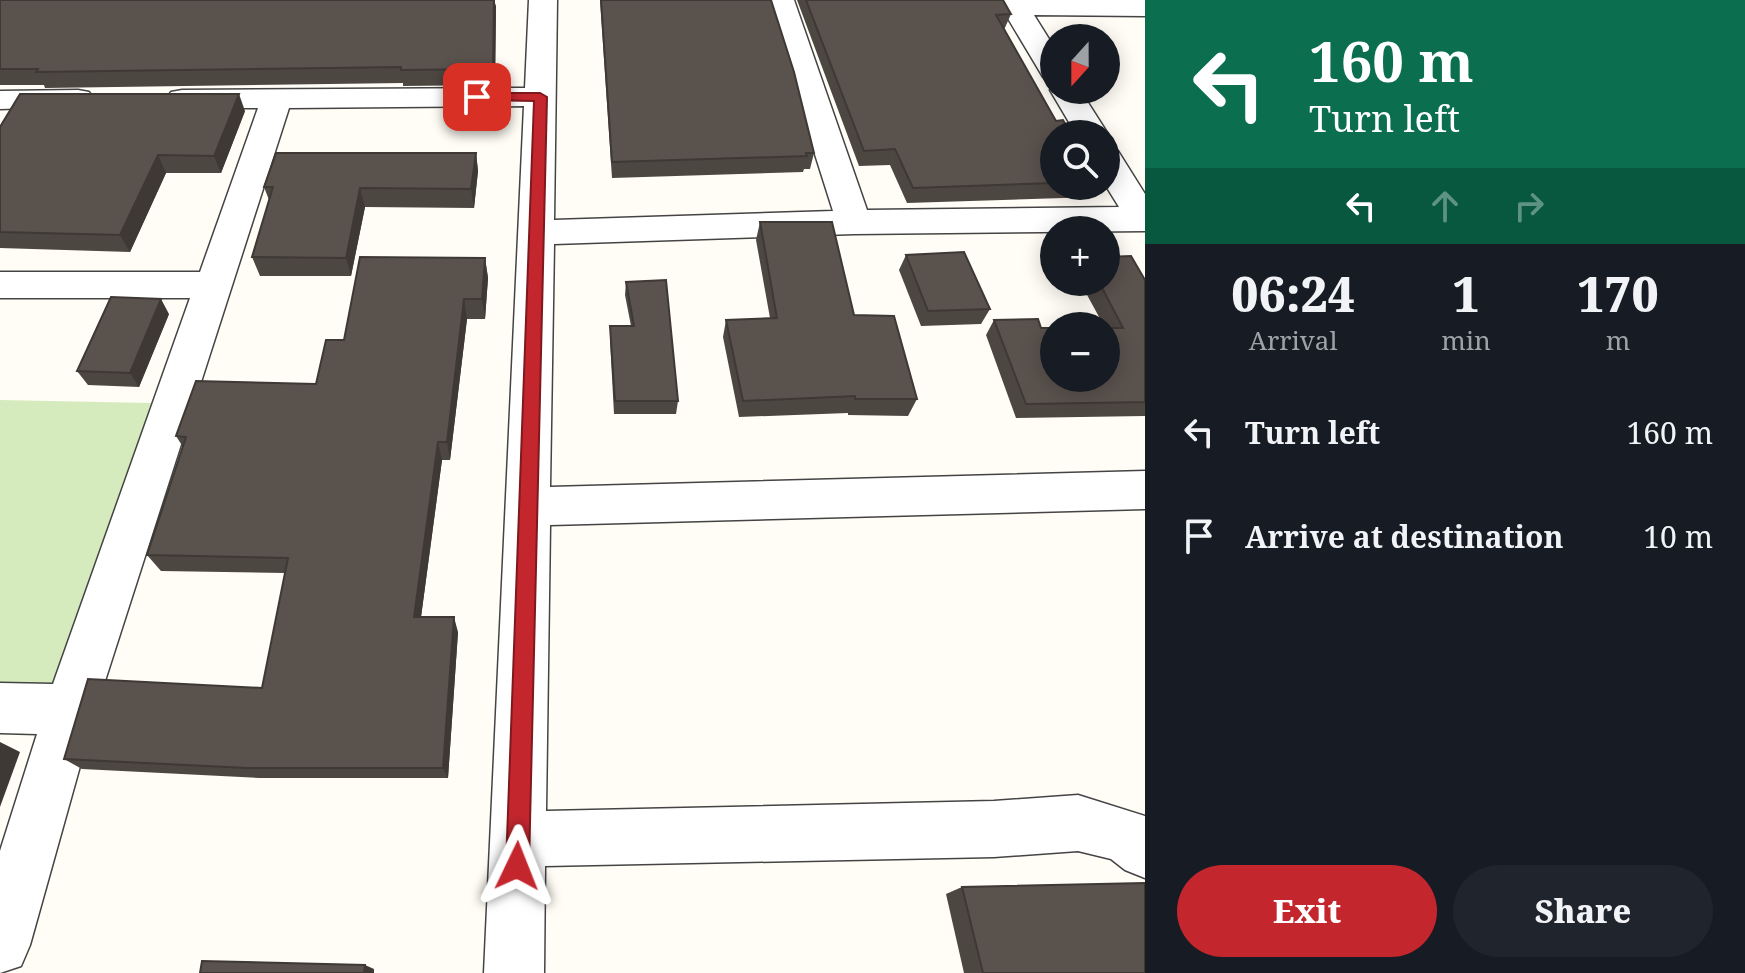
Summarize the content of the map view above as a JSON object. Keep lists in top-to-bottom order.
{
  "north": "bottom",
  "page": {
    "turn": ["160 m", "Turn left"],
    "map_buttons": ["+", "−"],
    "eta": [
      "06:24",
      "Arrival",
      "1",
      "min",
      "170",
      "m"
    ],
    "list": [
      {
        "name": "Turn left",
        "value": "160 m"
      },
      {
        "name": "Arrive at destination",
        "value": "10 m"
      }
    ],
    "buttons": ["Exit", "Share"]
  }
}
